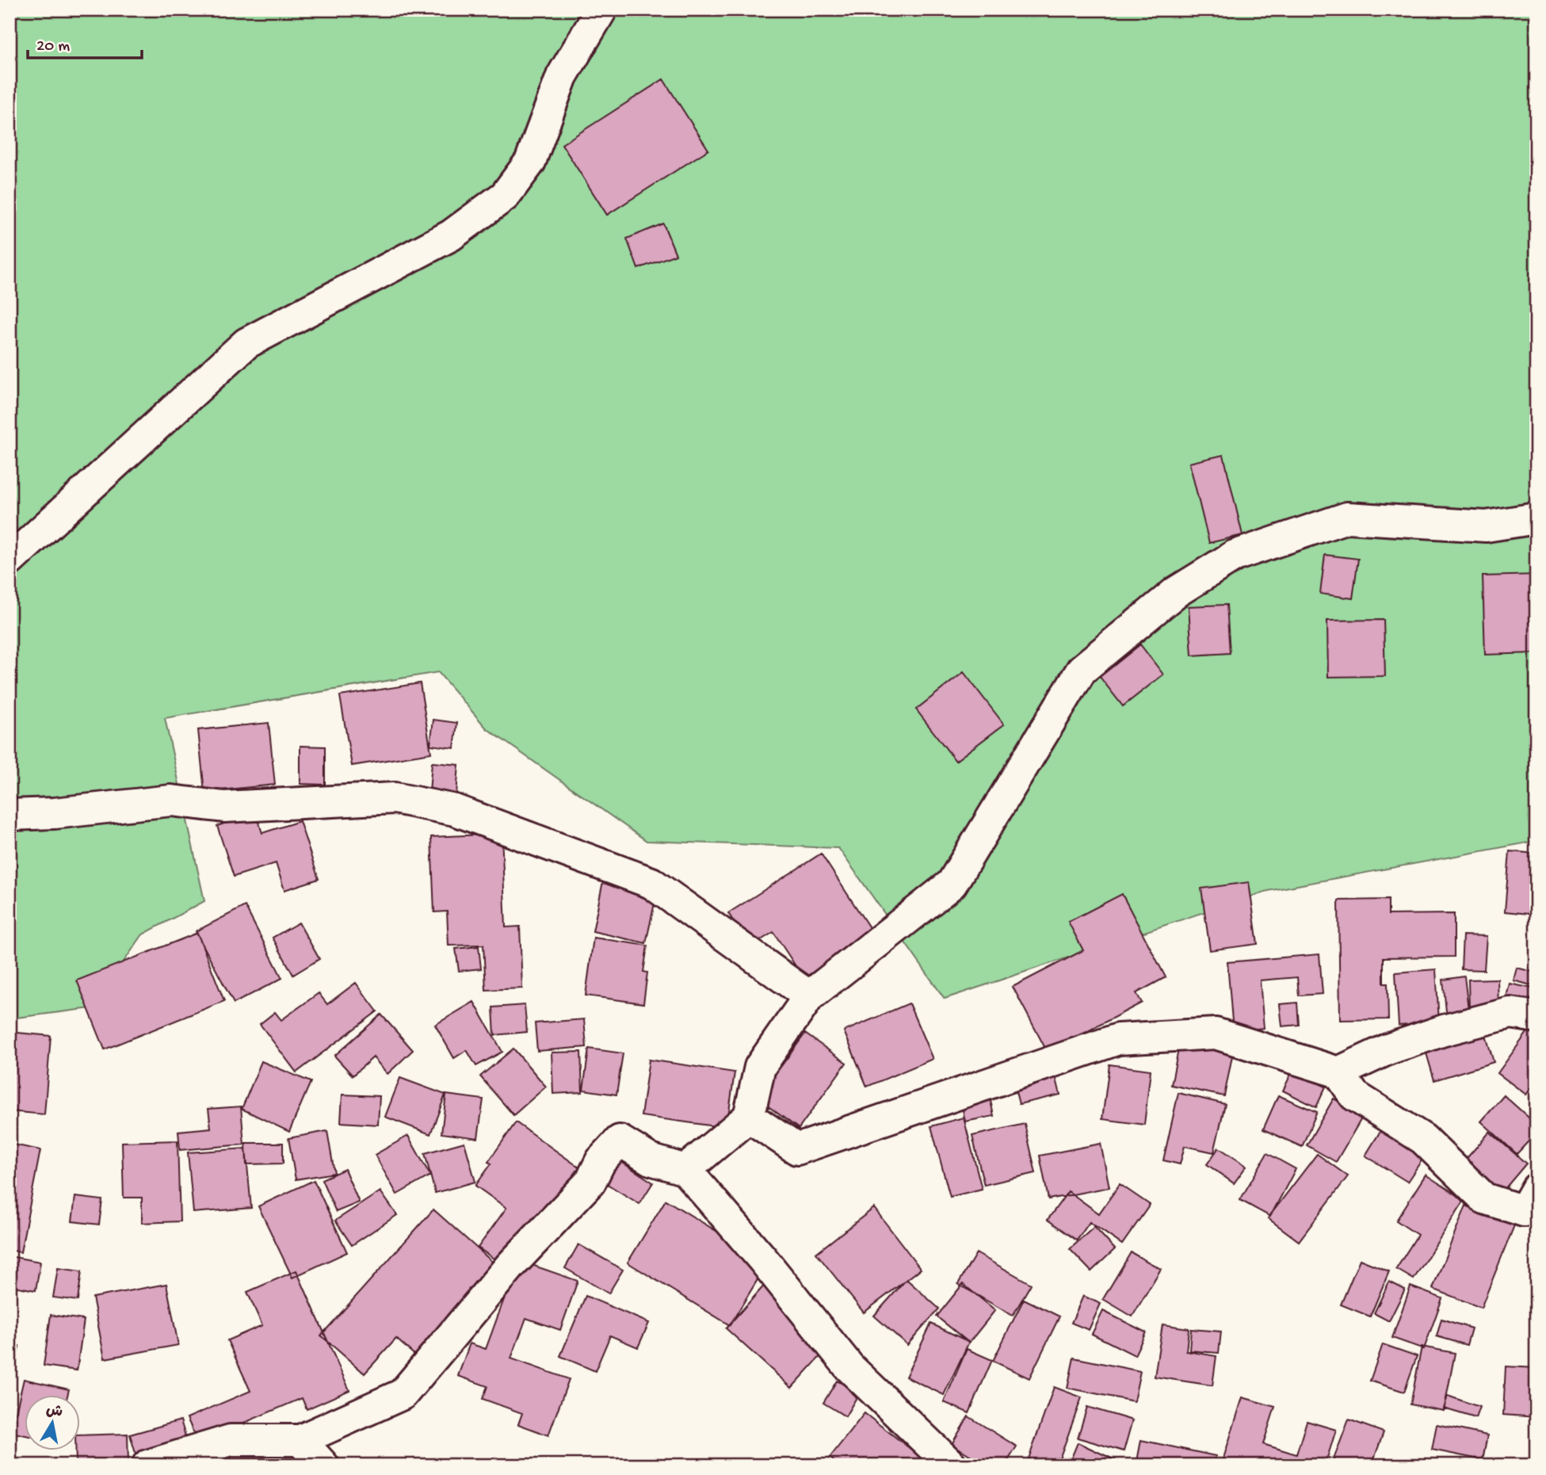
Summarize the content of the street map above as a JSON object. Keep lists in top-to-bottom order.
{
  "scale_bar": "20 m",
  "north": "top"
}
